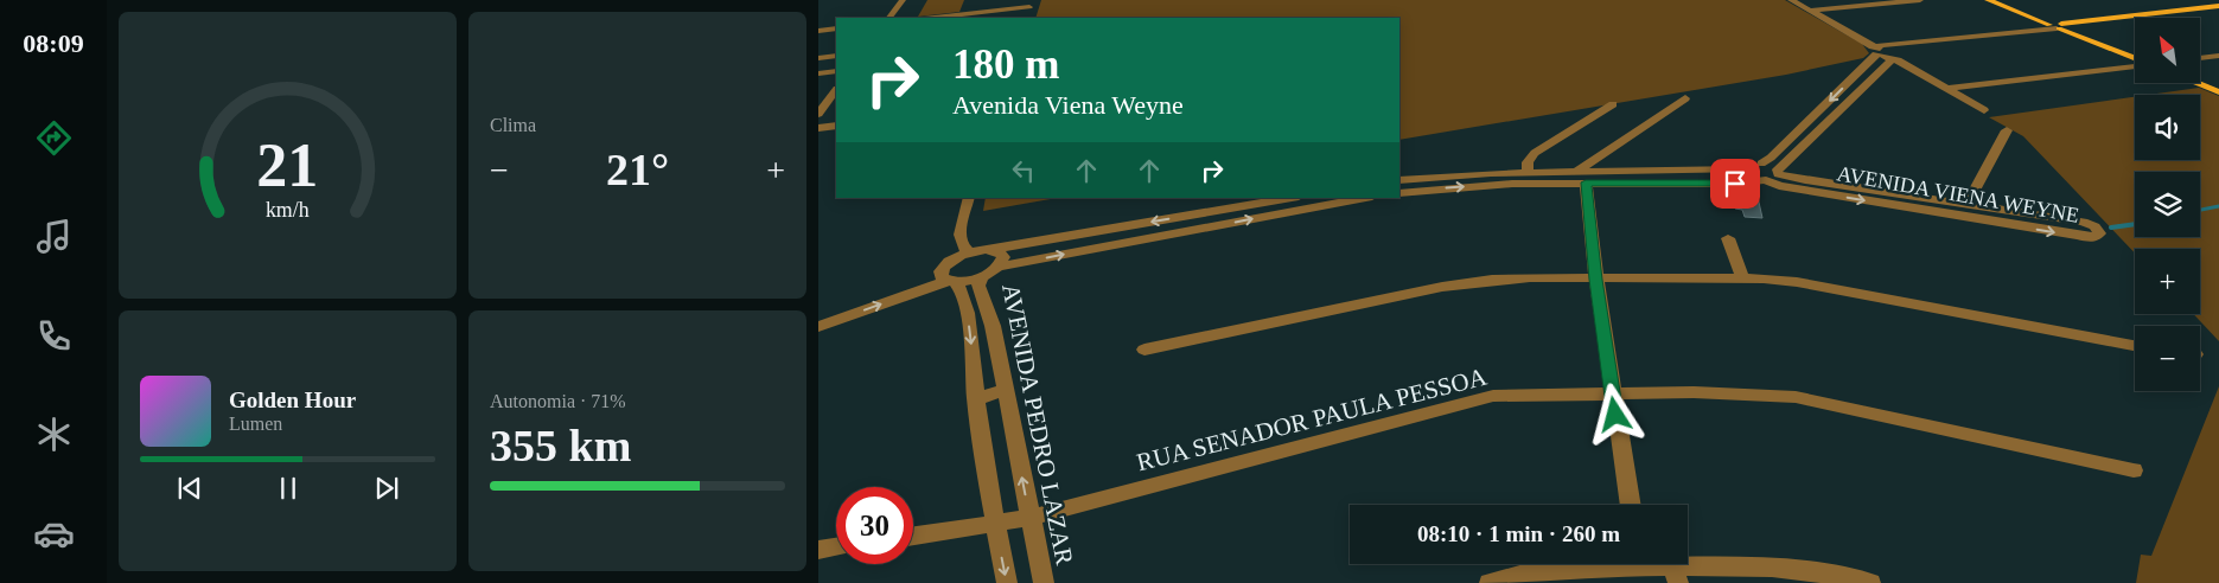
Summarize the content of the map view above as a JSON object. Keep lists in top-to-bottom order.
{
  "streets": {
    "street": ["AVENIDA VIENA WEYNE", "RUA SENADOR PAULA PESSOA", "AVENIDA PEDRO LAZAR"]
  },
  "crossings": [
    ["RUA SENADOR PAULA PESSOA", "AVENIDA PEDRO LAZAR"]
  ],
  "north": "top left",
  "page": {
    "tabs": "08:09",
    "tile": [
      "Clima",
      ["Autonomia · 71%", "355 km"]
    ],
    "map_buttons": ["+", "−"],
    "turn": ["180 m", "Avenida Viena Weyne"],
    "heat": ["−", "21°", "+"],
    "song": ["Golden Hour", "Lumen"],
    "limit": "30",
    "trip": "08:10 · 1 min · 260 m",
    "gauge": ["21", "km/h"]
  }
}
